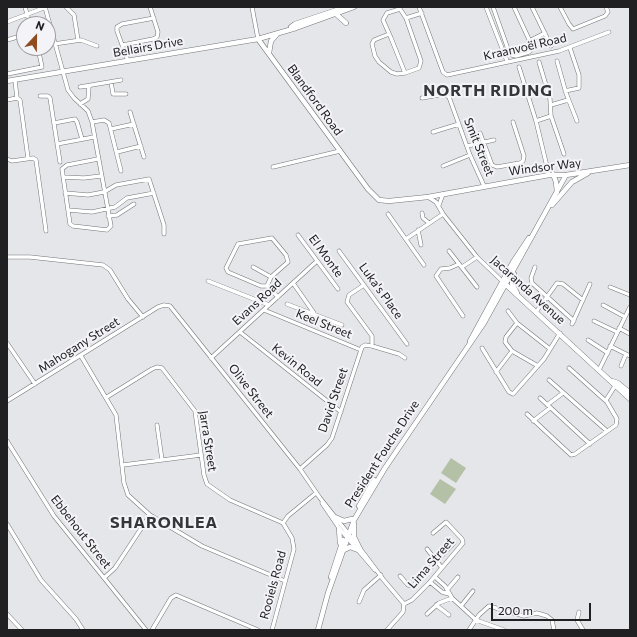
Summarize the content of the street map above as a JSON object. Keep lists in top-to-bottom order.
{
  "streets": {
    "street": [
      "Bellairs Drive",
      "Kraanvoël Road",
      "Blandford Road",
      "Smit Street",
      "Windsor Way",
      "El Monte",
      "Jacaranda Avenue",
      "Luka's Place",
      "Evans Road",
      "Keel Street",
      "Mahogany Street",
      "Kevin Road",
      "Olive Street",
      "David Street",
      "Jarra Street",
      "President Fouche Drive",
      "Ebbehout Street",
      "Lima Street",
      "Rooiels Road"
    ]
  },
  "crossings": [
    ["Bellairs Drive", "Blandford Road"],
    ["Blandford Road", "Windsor Way"],
    ["Smit Street", "Windsor Way"],
    ["Windsor Way", "Jacaranda Avenue"],
    ["Windsor Way", "President Fouche Drive"],
    ["El Monte", "Evans Road"],
    ["Jacaranda Avenue", "President Fouche Drive"],
    ["Evans Road", "Keel Street"],
    ["Evans Road", "Kevin Road"],
    ["Evans Road", "Olive Street"],
    ["Keel Street", "David Street"],
    ["Mahogany Street", "Olive Street"],
    ["Kevin Road", "David Street"],
    ["Olive Street", "David Street"],
    ["Olive Street", "President Fouche Drive"],
    ["Olive Street", "Lima Street"],
    ["Jarra Street", "Rooiels Road"]
  ],
  "districts": ["NORTH RIDING", "SHARONLEA"],
  "scale_bar": "200 m",
  "north": "top"
}
